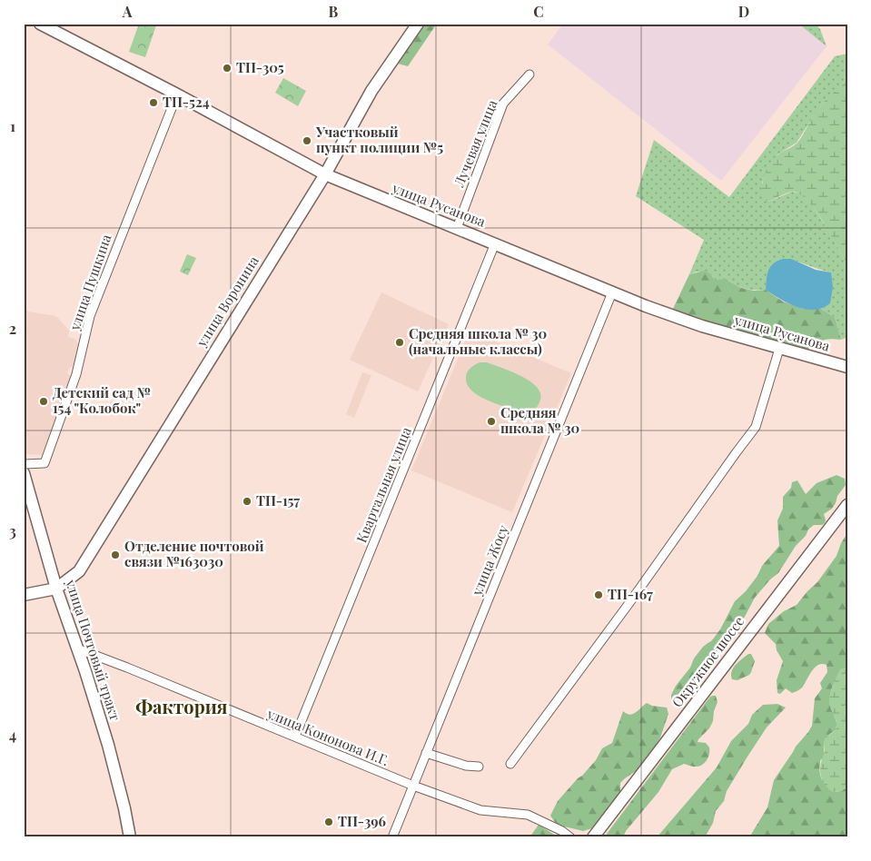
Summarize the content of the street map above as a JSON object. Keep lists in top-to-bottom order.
{
  "streets": {
    "street": [
      "Лучевая улица",
      "улица Русанова",
      "улица Пушкина",
      "улица Воронина",
      "Квартальная улица",
      "улица Жосу",
      "улица Почтовый тракт",
      "Окружное шоссе",
      "улица Кононова И.Г."
    ]
  },
  "crossings": [
    ["Лучевая улица", "улица Русанова"],
    ["улица Русанова", "улица Пушкина"],
    ["улица Русанова", "улица Воронина"],
    ["улица Русанова", "Квартальная улица"],
    ["улица Русанова", "улица Жосу"],
    ["улица Воронина", "улица Почтовый тракт"],
    ["Квартальная улица", "улица Кононова И.Г."],
    ["улица Жосу", "улица Кононова И.Г."],
    ["улица Почтовый тракт", "улица Кононова И.Г."]
  ],
  "districts": ["Фактория"],
  "places": [
    "ТП-305",
    "ТП-524",
    "Участковый пункт полиции №5",
    "Средняя школа № 30 (начальные классы)",
    "Детский сад № 154 \"Колобок\"",
    "Средняя школа № 30",
    "ТП-157",
    "Отделение почтовой связи №163030",
    "ТП-167",
    "ТП-396"
  ],
  "grid": {
    "columns": [
      "A",
      "B",
      "C",
      "D"
    ],
    "rows": [
      "1",
      "2",
      "3",
      "4"
    ]
  }
}
